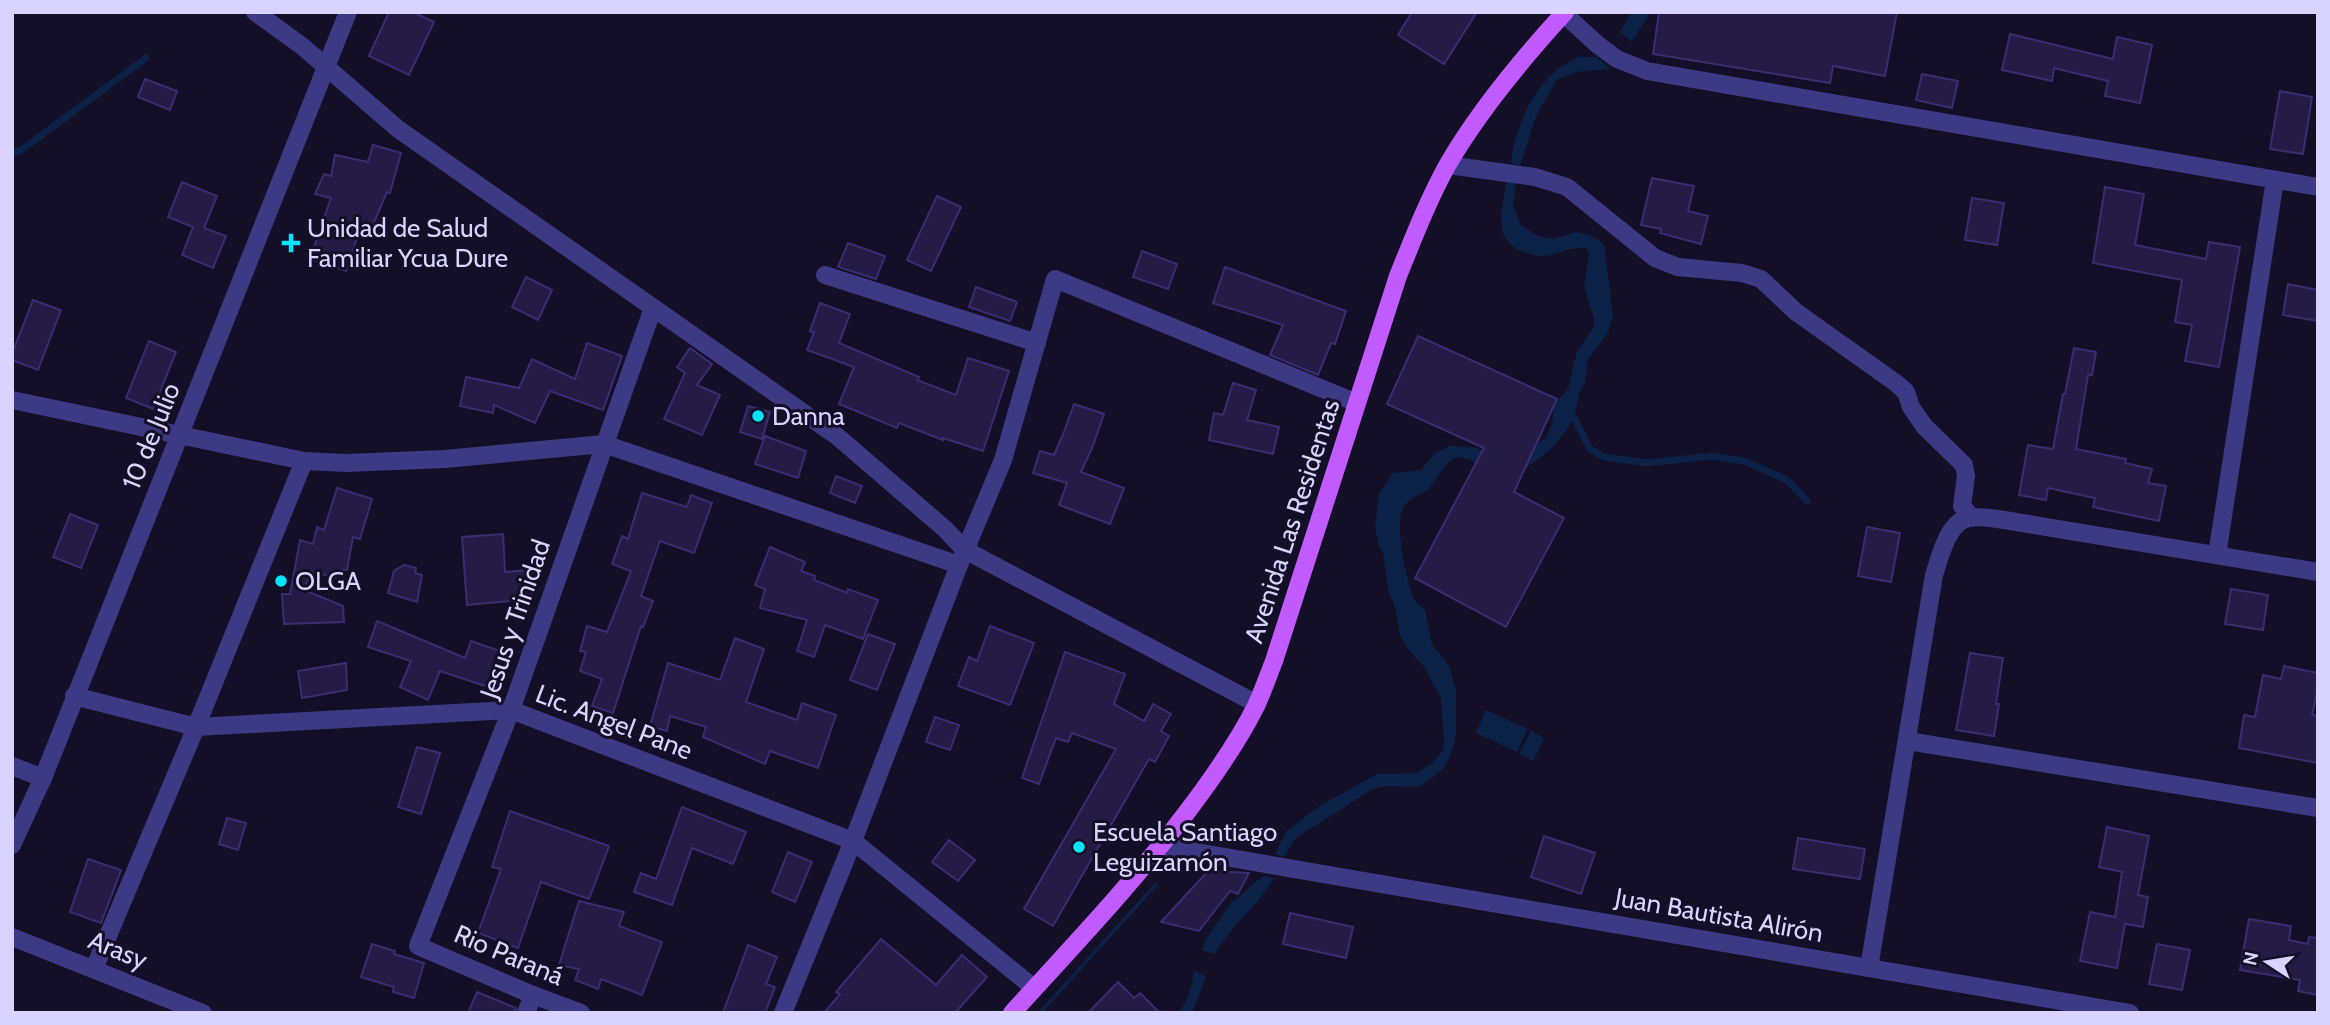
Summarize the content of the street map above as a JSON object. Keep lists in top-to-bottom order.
{
  "streets": {
    "main road": ["Avenida Las Residentas"],
    "street": [
      "10 de Julio",
      "Jesus y Trinidad",
      "Lic. Angel Pane",
      "Juan Bautista Alirón",
      "Arasy",
      "Rio Paraná"
    ]
  },
  "crossings": [
    ["10 de Julio", "Lic. Angel Pane"],
    ["Avenida Las Residentas", "Lic. Angel Pane"],
    ["Avenida Las Residentas", "Juan Bautista Alirón"],
    ["Jesus y Trinidad", "Lic. Angel Pane"],
    ["Jesus y Trinidad", "Rio Paraná"]
  ],
  "places": {
    "health": ["Unidad de Salud Familiar Ycua Dure"],
    "other": ["Danna", "OLGA", "Escuela Santiago Leguizamón"]
  },
  "north": "left"
}
